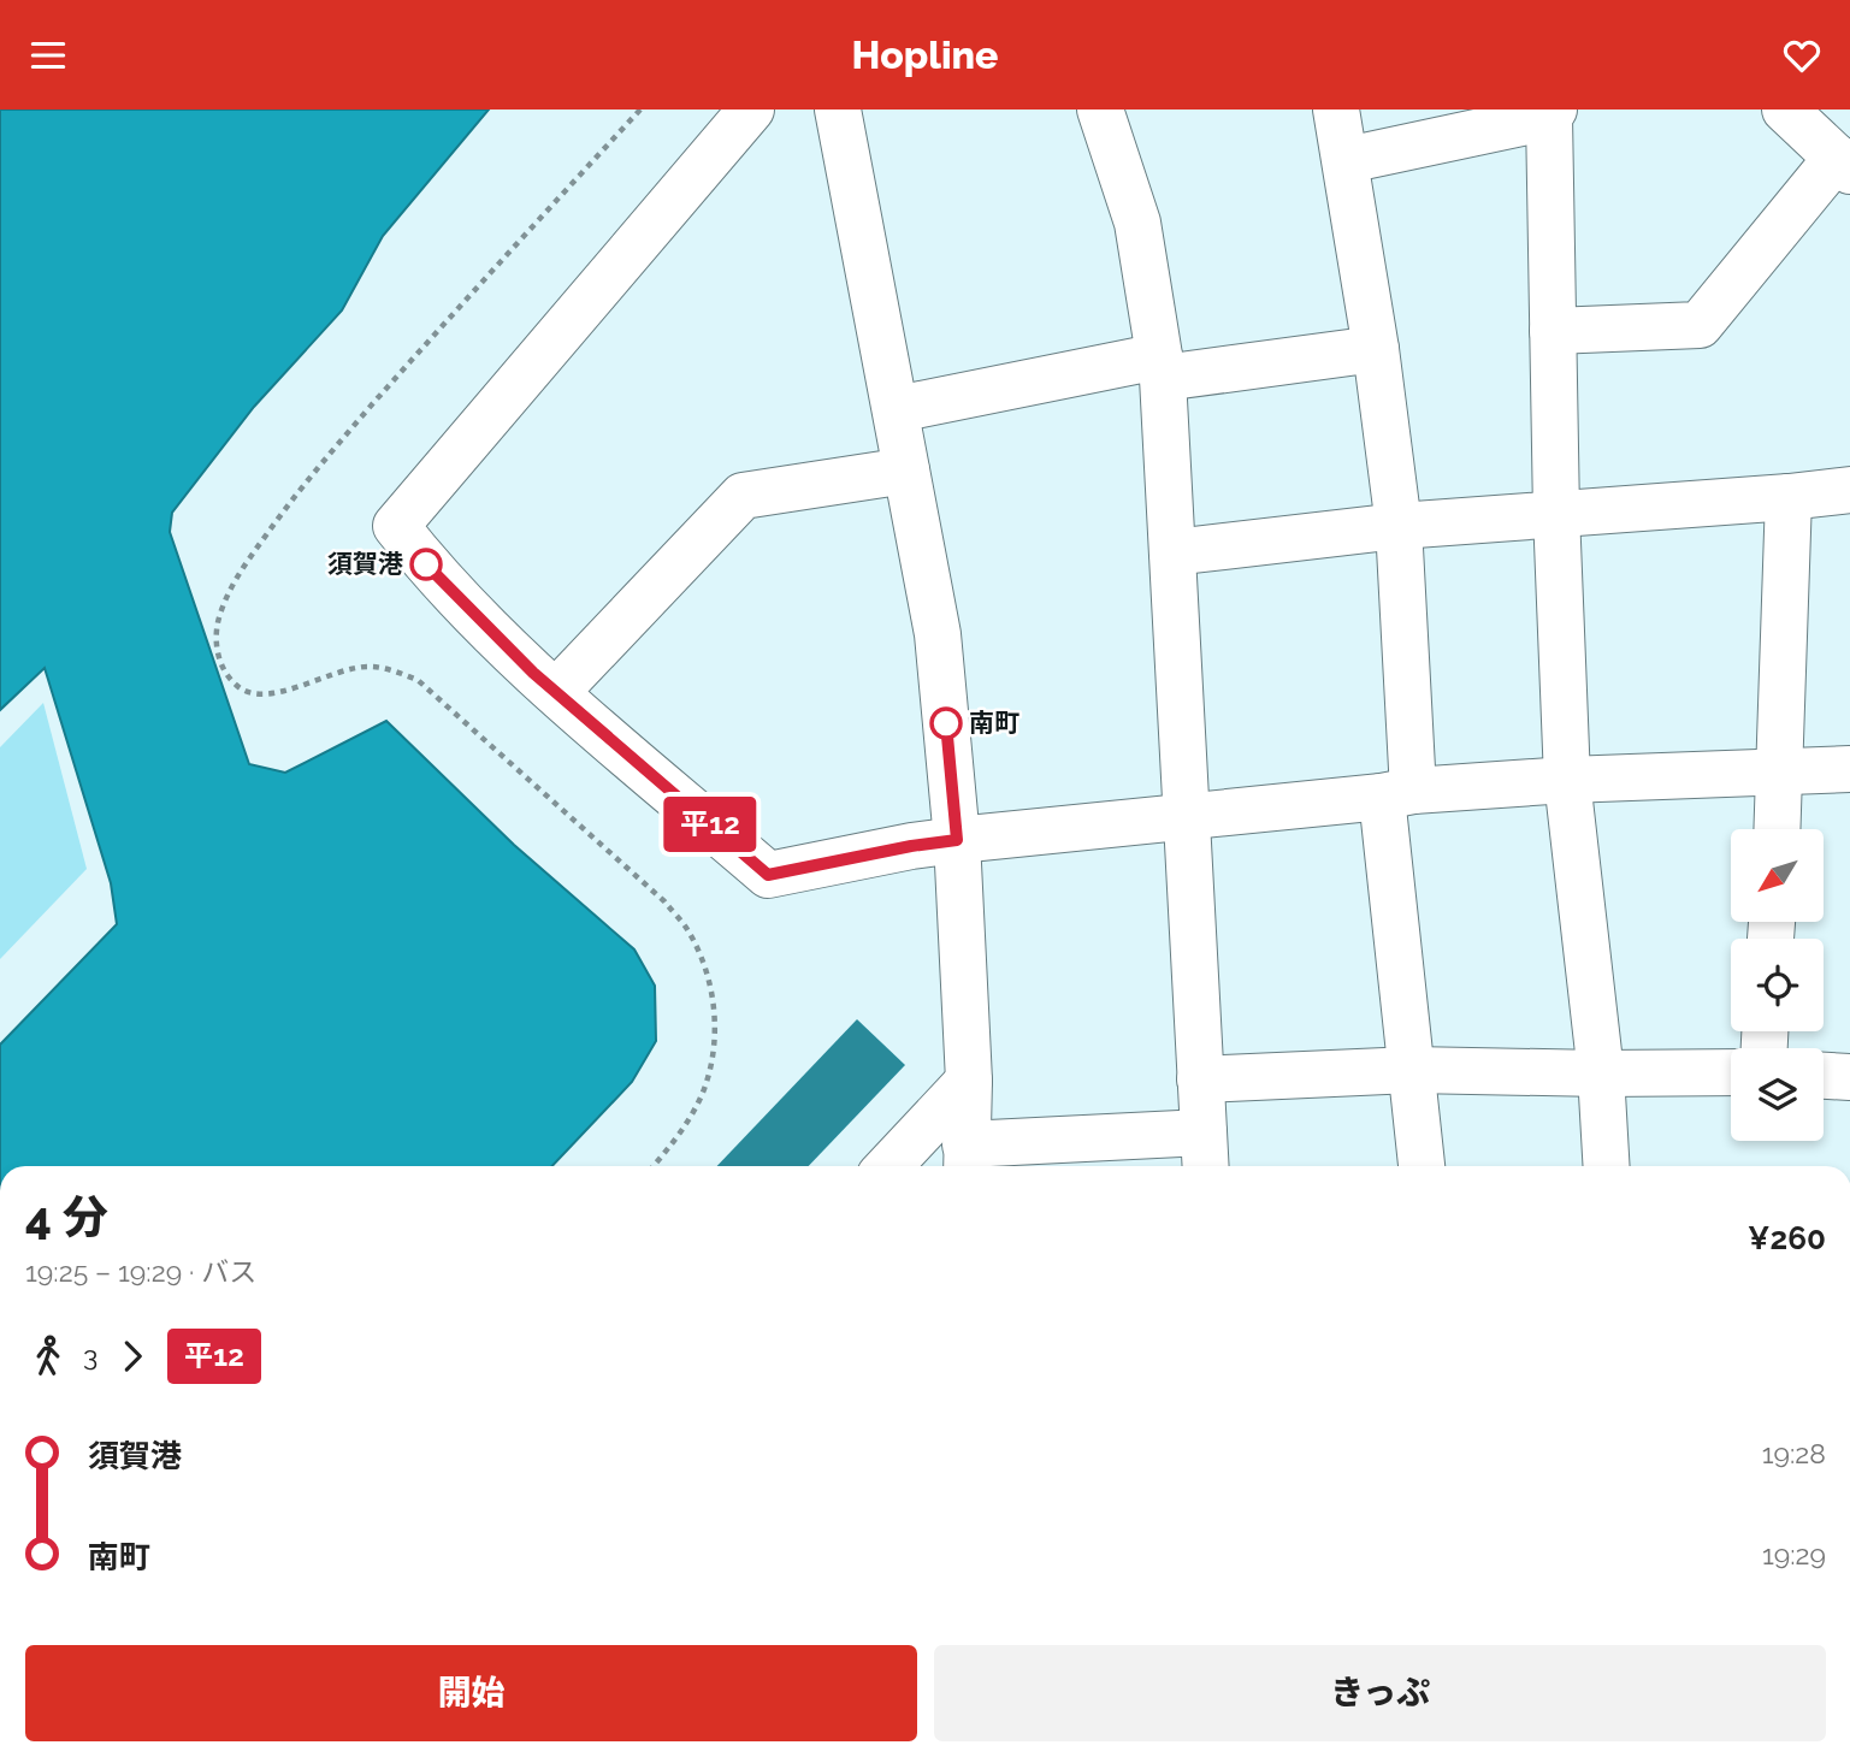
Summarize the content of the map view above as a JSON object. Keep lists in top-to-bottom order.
{
  "places": ["須賀港", "南町"],
  "lines": ["bus line 平12"],
  "north": "bottom left",
  "page": {
    "header": "Hopline",
    "on_map": "平12",
    "heading": ["4 分", "19:25 – 19:29 · バス", "¥260"],
    "legs": ["3", "平12"],
    "list": [
      {
        "name": "須賀港",
        "value": "19:28"
      },
      {
        "name": "南町",
        "value": "19:29"
      }
    ],
    "buttons": ["開始", "きっぷ"]
  }
}
